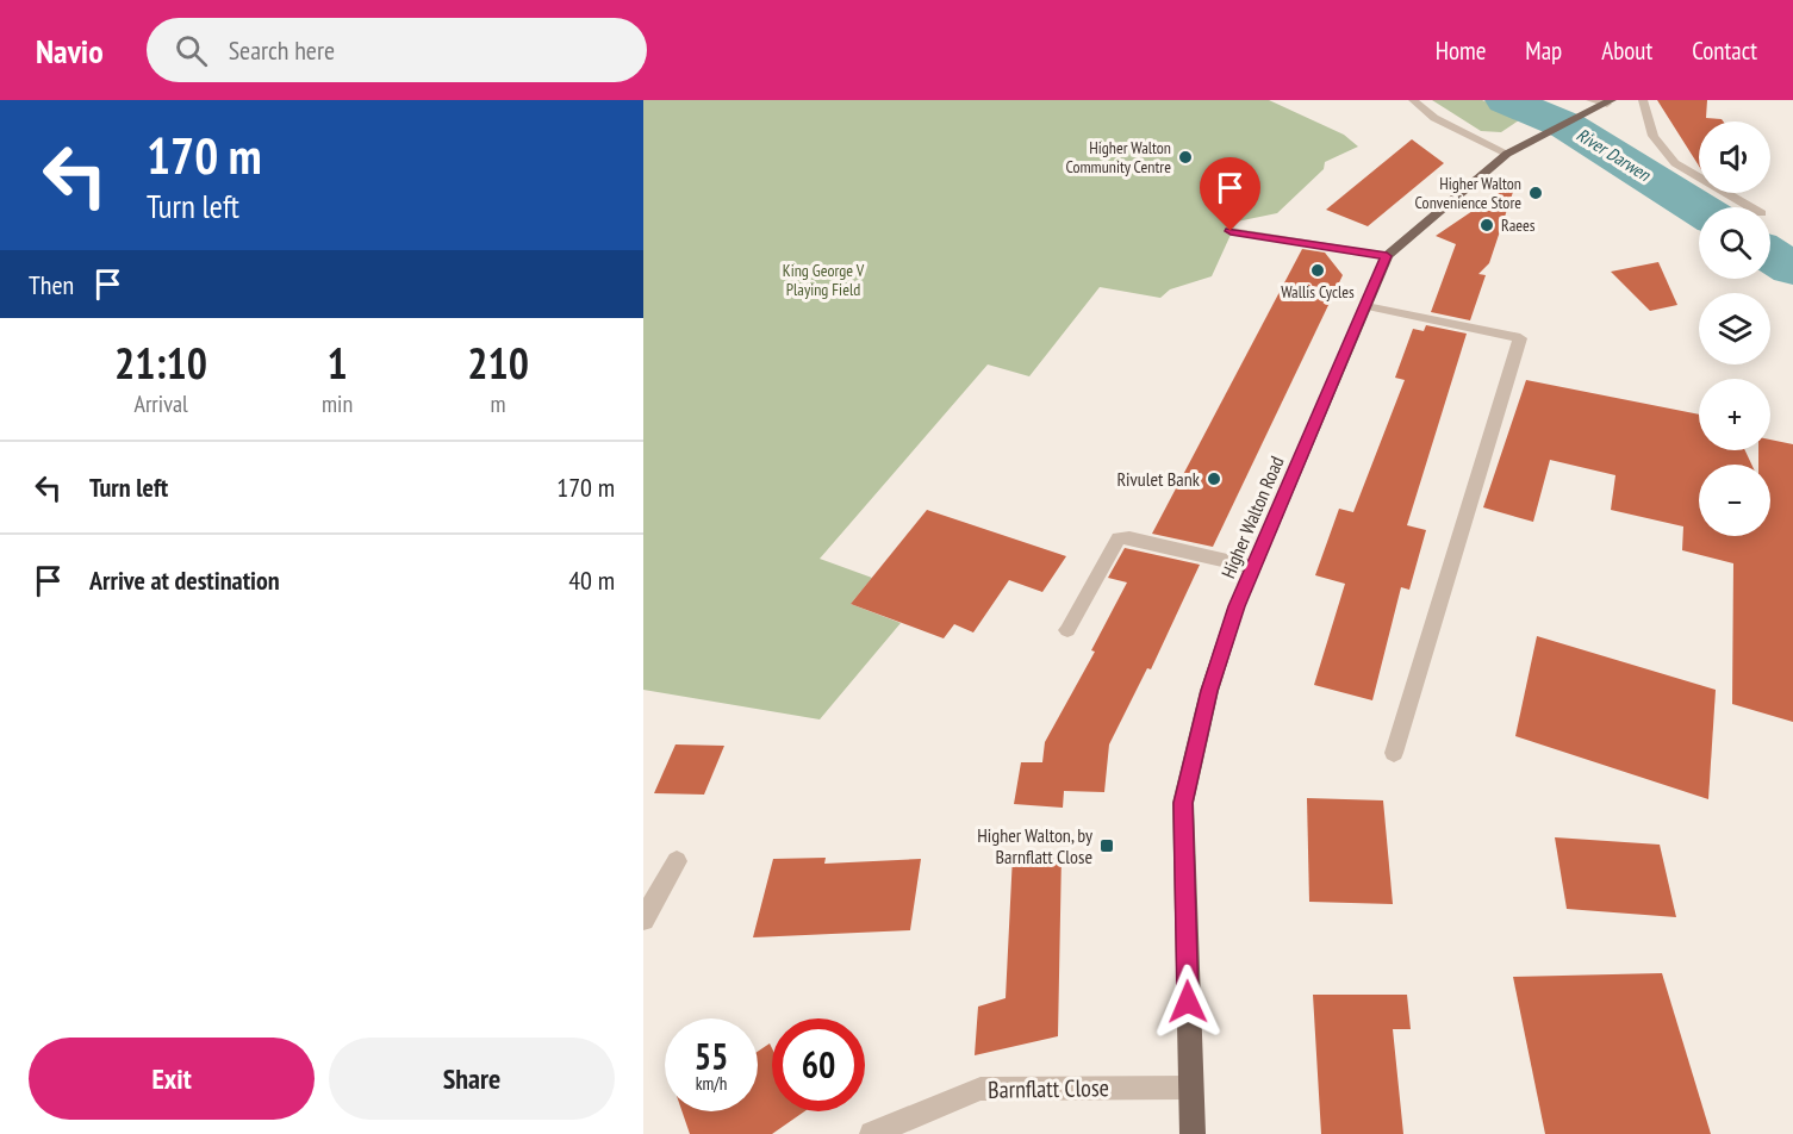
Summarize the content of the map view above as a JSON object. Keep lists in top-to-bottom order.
{
  "streets": {
    "main road": ["Higher Walton Road"],
    "street": ["Barnflatt Close"]
  },
  "crossings": [
    ["Higher Walton Road", "Barnflatt Close"]
  ],
  "water": ["River Darwen"],
  "parks": ["King George V Playing Field"],
  "places": {
    "other": [
      "Higher Walton Community Centre",
      "Higher Walton Convenience Store",
      "Raees",
      "Wallis Cycles",
      "Rivulet Bank"
    ],
    "transit": ["Higher Walton, by Barnflatt Close"]
  },
  "page": {
    "header": "Navio",
    "search": "Search here",
    "nav": [
      "Home",
      "Map",
      "About",
      "Contact"
    ],
    "turn": ["170 m", "Turn left"],
    "map_buttons": ["+", "−"],
    "then": "Then",
    "eta": [
      "21:10",
      "Arrival",
      "1",
      "min",
      "210",
      "m"
    ],
    "list": [
      {
        "name": "Turn left",
        "value": "170 m"
      },
      {
        "name": "Arrive at destination",
        "value": "40 m"
      }
    ],
    "speed": "55 km/h",
    "limit": "60",
    "buttons": ["Exit", "Share"]
  }
}
